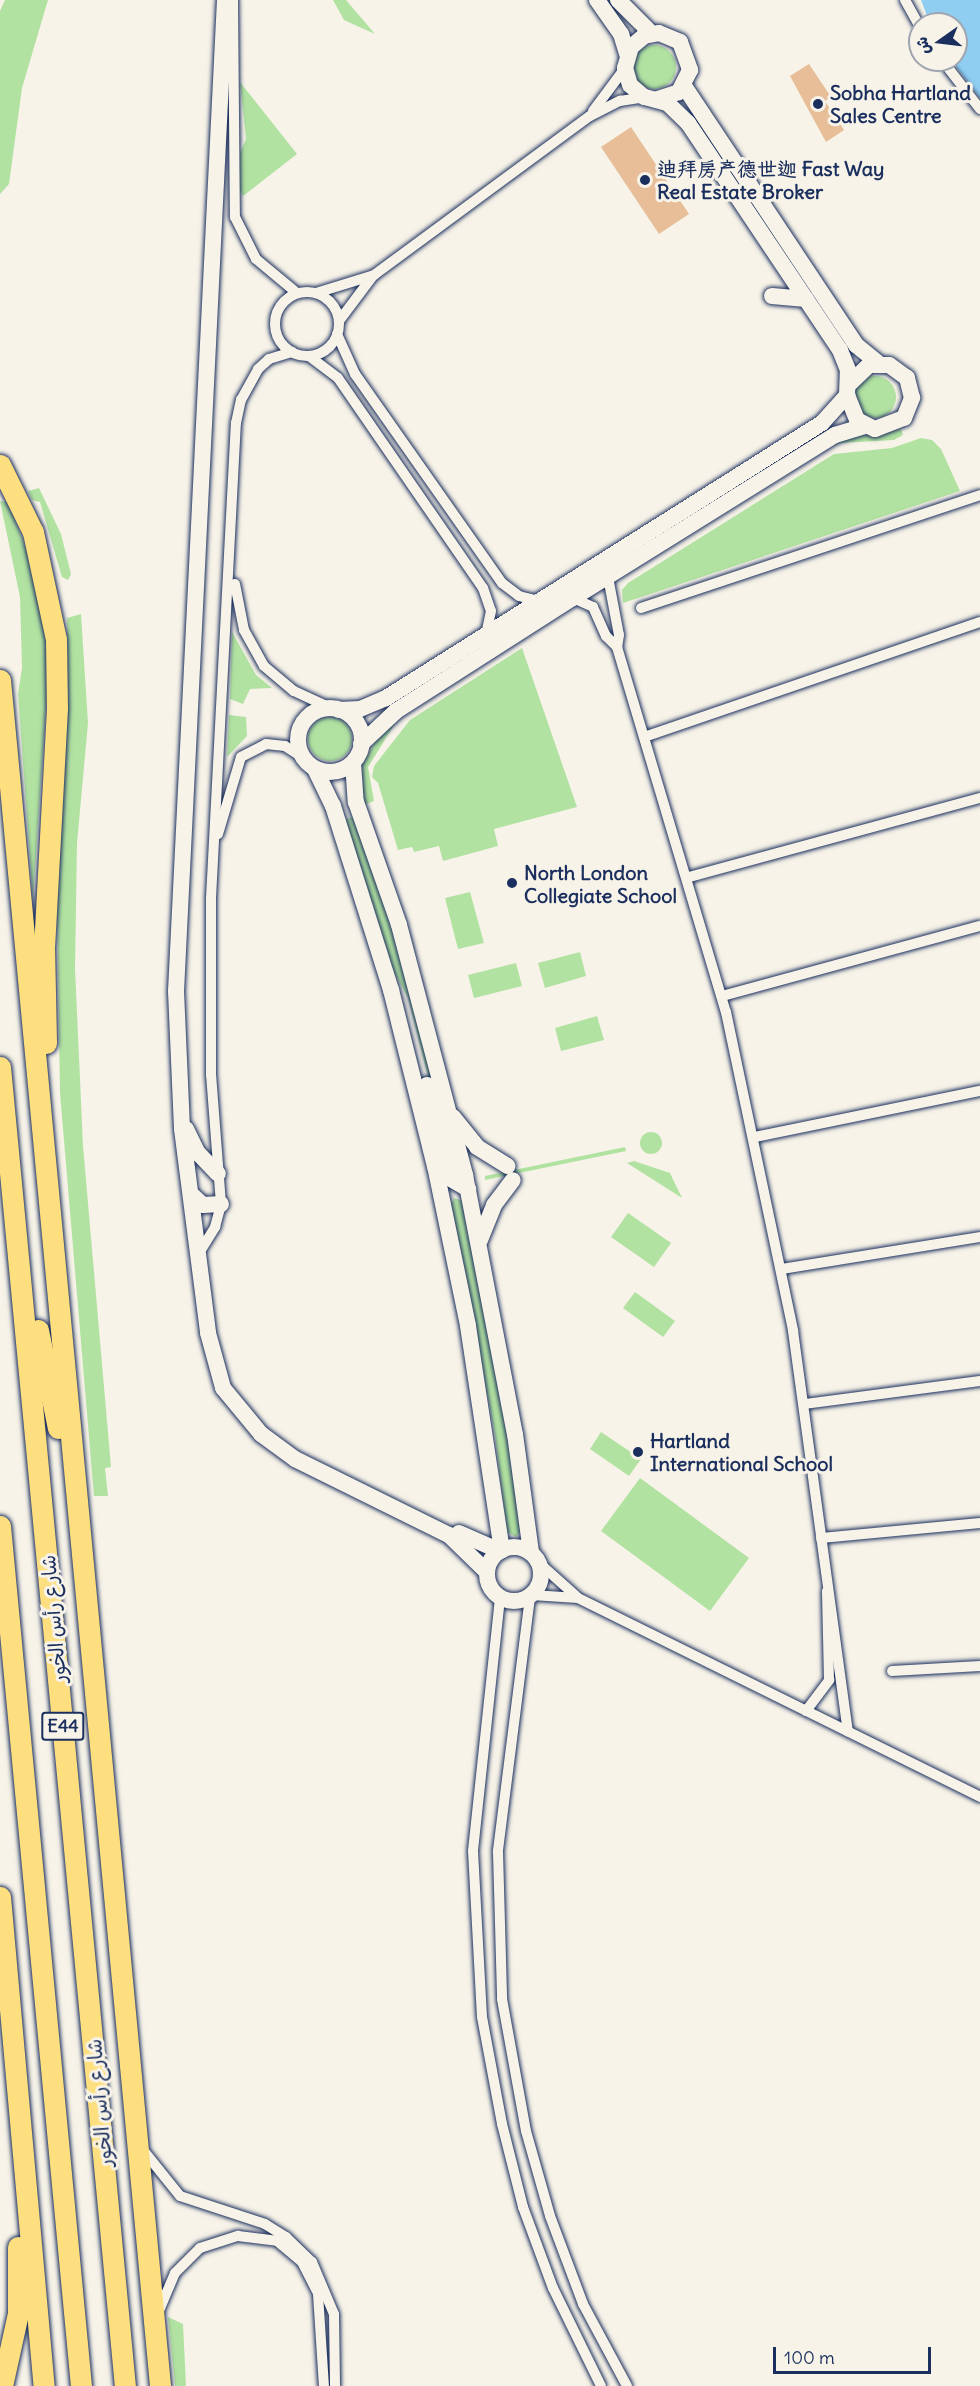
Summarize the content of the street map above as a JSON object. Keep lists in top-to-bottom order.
{
  "streets": {
    "highway": ["شارع رأس الخور", "E44"]
  },
  "places": [
    "Sobha Hartland Sales Centre",
    "迪拜房产德世迦 Fast Way Real Estate Broker",
    "North London Collegiate School",
    "Hartland International School"
  ],
  "scale_bar": "100 m",
  "north": "left"
}
